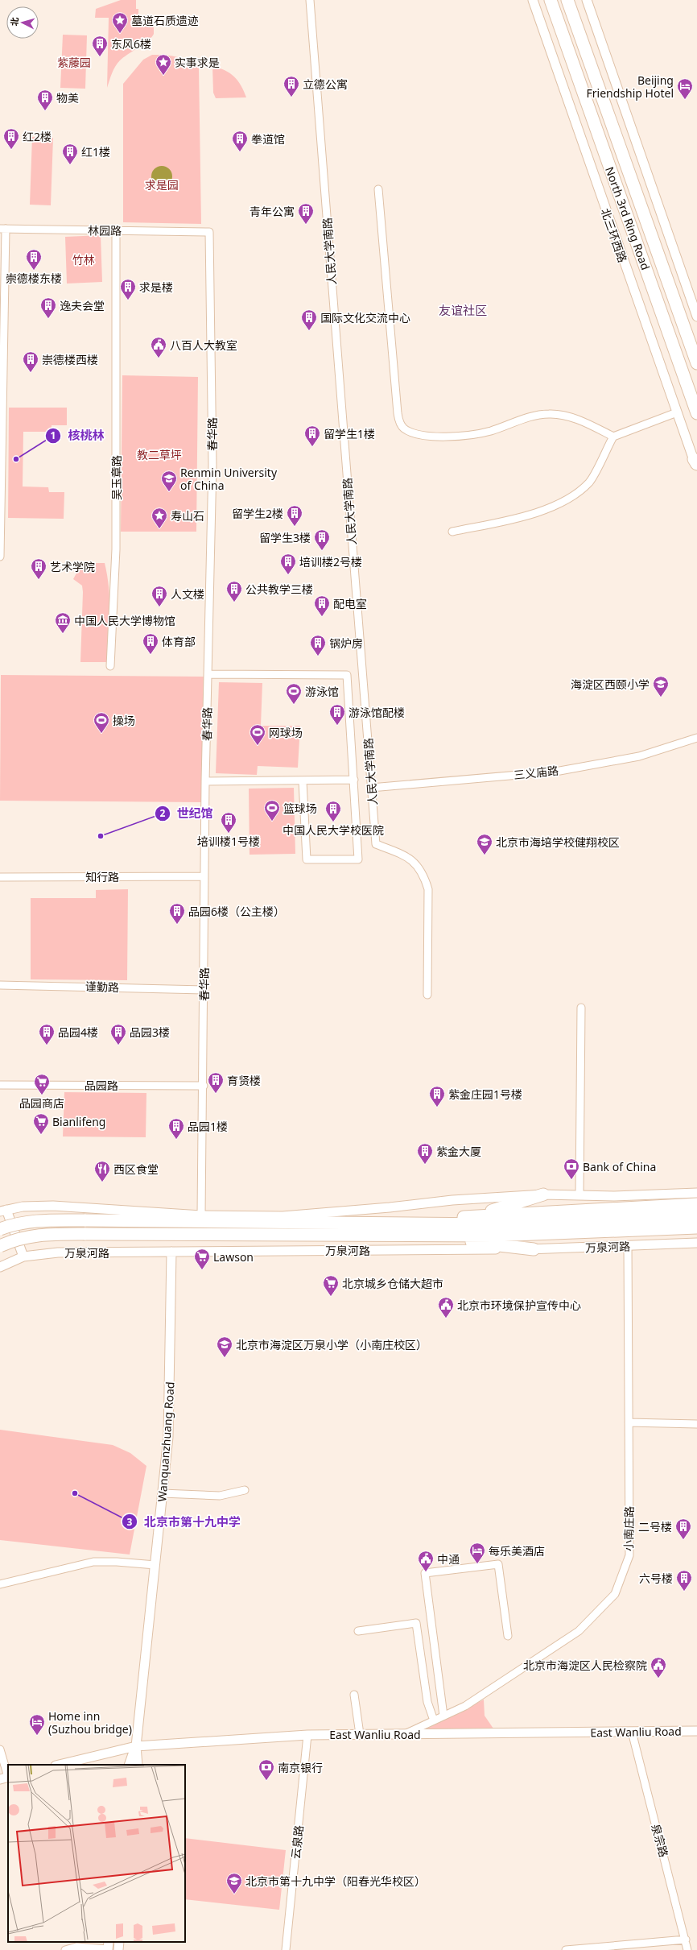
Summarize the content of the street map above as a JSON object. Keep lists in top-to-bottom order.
{
  "streets": {
    "highway": ["North 3rd Ring Road", "万泉河路"],
    "street": [
      "林园路",
      "北三环西路",
      "人民大学南路",
      "春华路",
      "吴玉章路",
      "三义庙路",
      "知行路",
      "谨勤路",
      "品园路",
      "Wanquanzhuang Road",
      "小南庄路",
      "East Wanliu Road",
      "泉宗路",
      "云泉路"
    ]
  },
  "crossings": [
    ["林园路", "春华路"],
    ["林园路", "吴玉章路"],
    ["人民大学南路", "三义庙路"],
    ["春华路", "知行路"],
    ["春华路", "谨勤路"],
    ["春华路", "品园路"],
    ["万泉河路", "Wanquanzhuang Road"],
    ["万泉河路", "小南庄路"],
    ["Wanquanzhuang Road", "East Wanliu Road"],
    ["小南庄路", "East Wanliu Road"],
    ["East Wanliu Road", "泉宗路"],
    ["East Wanliu Road", "云泉路"]
  ],
  "districts": ["友谊社区"],
  "parks": [
    "紫藤园",
    "求是园",
    "竹林",
    "教二草坪"
  ],
  "places": {
    "place": ["墓道石质遗迹", "实事求是", "寿山石"],
    "building": [
      "东风6楼",
      "立德公寓",
      "物美",
      "红2楼",
      "拳道馆",
      "红1楼",
      "青年公寓",
      "崇德楼东楼",
      "求是楼",
      "逸夫会堂",
      "国际文化交流中心",
      "崇德楼西楼",
      "留学生1楼",
      "留学生2楼",
      "留学生3楼",
      "培训楼2号楼",
      "艺术学院",
      "公共教学三楼",
      "人文楼",
      "配电室",
      "体育部",
      "锅炉房",
      "游泳馆配楼",
      "中国人民大学校医院",
      "培训楼1号楼",
      "品园6楼（公主楼）",
      "品园4楼",
      "品园3楼",
      "育贤楼",
      "紫金庄园1号楼",
      "品园1楼",
      "紫金大厦",
      "二号楼",
      "六号楼"
    ],
    "hotel": ["Beijing Friendship Hotel", "每乐美酒店", "Home inn (Suzhou bridge)"],
    "public building": [
      "八百人大教室",
      "北京市环境保护宣传中心",
      "中通",
      "北京市海淀区人民检察院"
    ],
    "other": ["核桃林", "世纪馆", "北京市第十九中学"],
    "school or university": [
      "Renmin University of China",
      "海淀区西颐小学",
      "北京市海培学校健翔校区",
      "北京市海淀区万泉小学（小南庄校区）",
      "北京市第十九中学（阳春光华校区）"
    ],
    "museum": ["中国人民大学博物馆"],
    "sports": [
      "游泳馆",
      "操场",
      "网球场",
      "篮球场"
    ],
    "supermarket": [
      "品园商店",
      "Bianlifeng",
      "Lawson",
      "北京城乡仓储大超市"
    ],
    "bank": ["Bank of China", "南京银行"],
    "restaurant": ["西区食堂"]
  },
  "north": "left"
}
